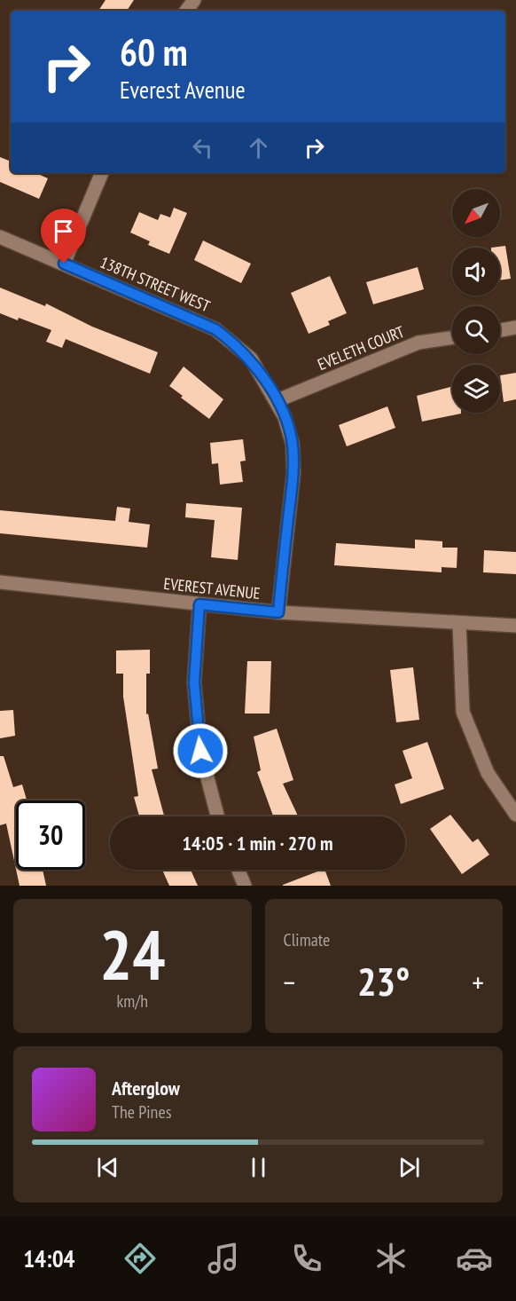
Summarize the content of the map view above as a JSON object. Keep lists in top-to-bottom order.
{
  "streets": {
    "street": ["138TH STREET WEST", "EVELETH COURT", "EVEREST AVENUE"]
  },
  "crossings": [
    ["138TH STREET WEST", "EVELETH COURT"],
    ["138TH STREET WEST", "EVEREST AVENUE"]
  ],
  "north": "bottom left",
  "page": {
    "turn": ["60 m", "Everest Avenue"],
    "limit": "30",
    "trip": "14:05 · 1 min · 270 m",
    "tile": [
      ["24", "km/h"],
      "Climate"
    ],
    "heat": ["−", "23°", "+"],
    "song": ["Afterglow", "The Pines"],
    "tabs": "14:04"
  }
}
